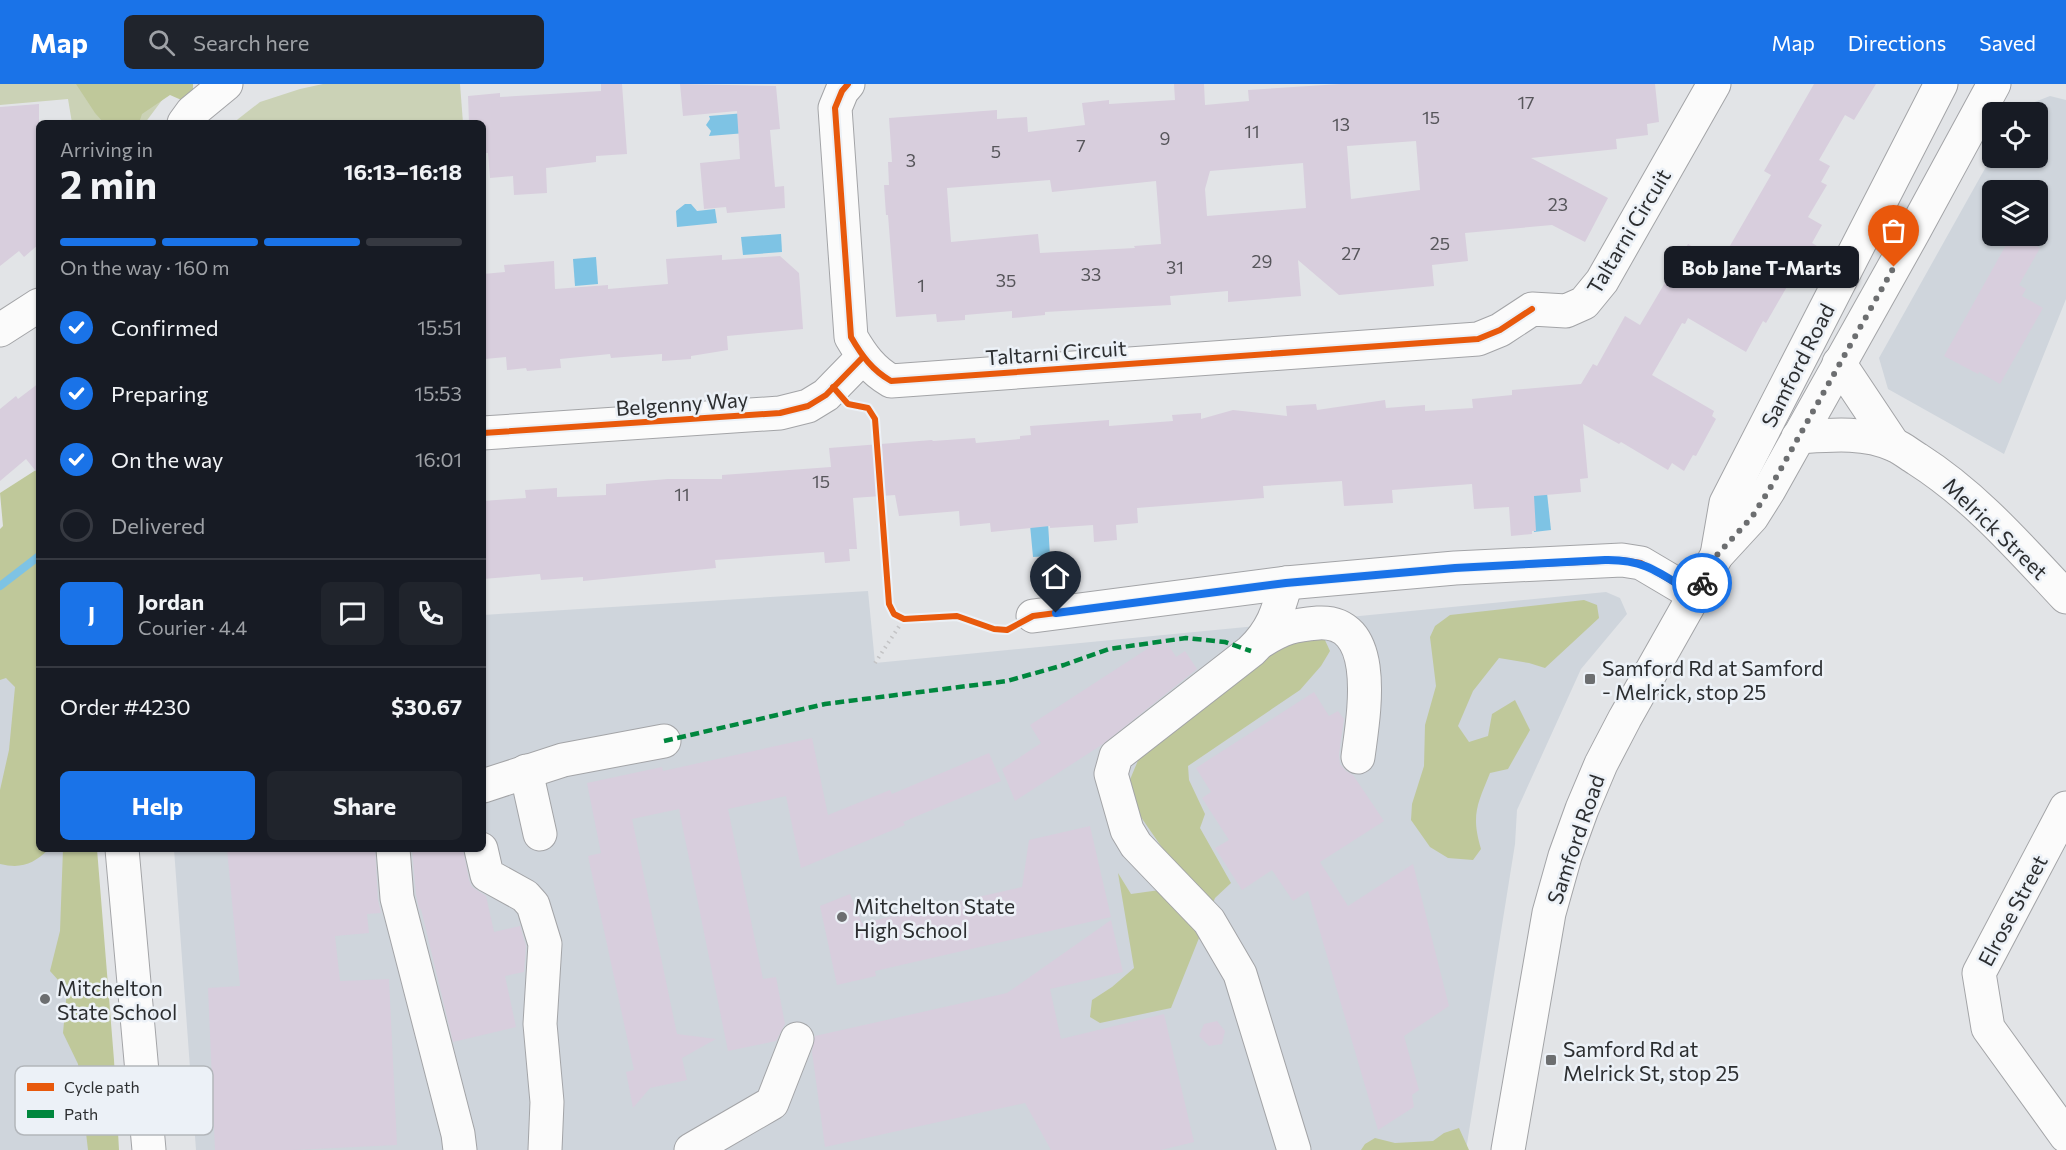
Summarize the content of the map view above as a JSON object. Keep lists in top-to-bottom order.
{
  "streets": {
    "street": [
      "Taltarni Circuit",
      "Samford Road",
      "Belgenny Way",
      "Melrick Street",
      "Elrose Street"
    ]
  },
  "crossings": [
    ["Taltarni Circuit", "Belgenny Way"],
    ["Samford Road", "Melrick Street"]
  ],
  "places": {
    "other": ["Bob Jane T-Marts", "Mitchelton State High School", "Mitchelton State School"],
    "transit": ["Samford Rd at Samford - Melrick, stop 25", "Samford Rd at Melrick St, stop 25"]
  },
  "house_numbers": [
    "17",
    "15",
    "13",
    "11",
    "9",
    "7",
    "5",
    "3",
    "23",
    "25",
    "27",
    "29",
    "31",
    "33",
    "35",
    "1",
    "15",
    "11"
  ],
  "legend": ["Cycle path", "Path"],
  "page": {
    "header": "Map",
    "search": "Search here",
    "nav": ["Map", "Directions", "Saved"],
    "heading": ["2 min", "Arriving in", "16:13–16:18"],
    "panel": [
      "Jordan",
      "Courier · 4.4",
      "Order #4230",
      "$30.67"
    ],
    "bar": "On the way · 160 m",
    "bubble": "Bob Jane T-Marts",
    "list": [
      ["Confirmed", "15:51"],
      ["Preparing", "15:53"],
      ["On the way", "16:01"],
      "Delivered"
    ],
    "round": "J",
    "buttons": ["Help", "Share"]
  }
}
